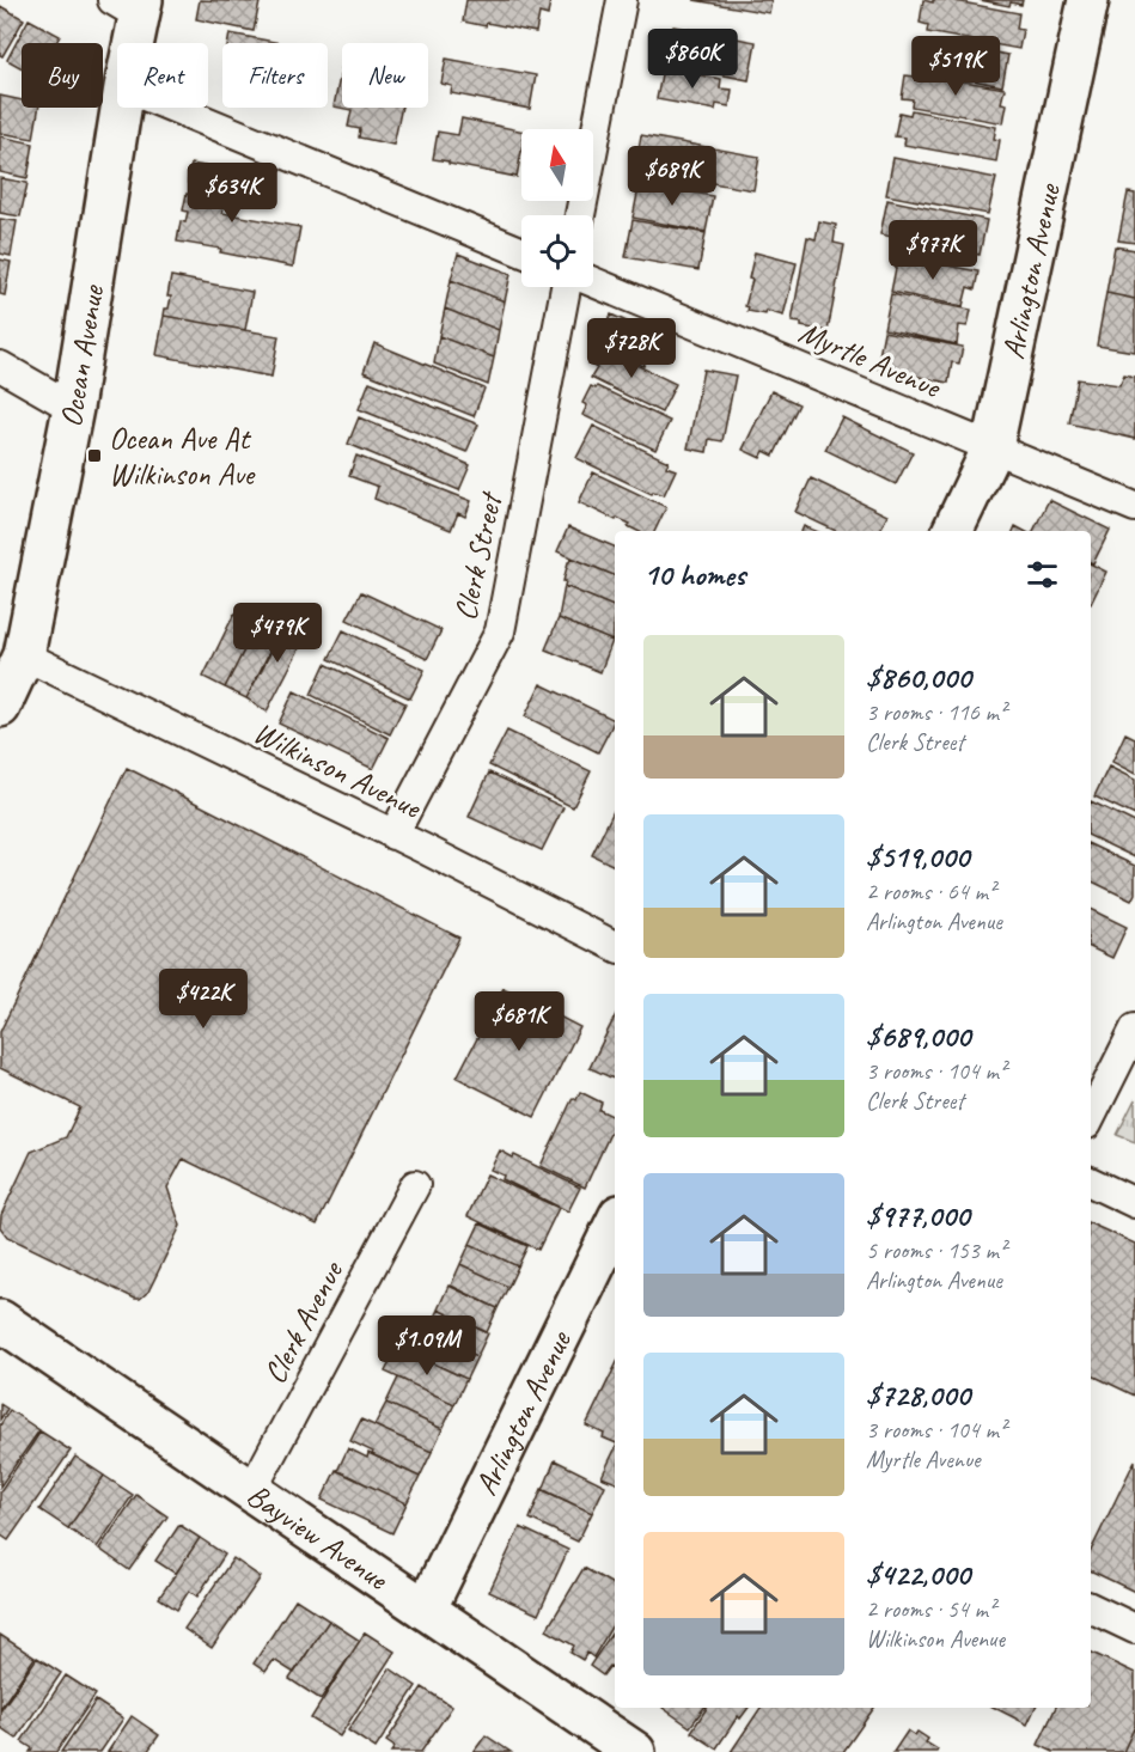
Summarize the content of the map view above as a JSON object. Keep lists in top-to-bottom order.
{
  "streets": {
    "street": [
      "Arlington Avenue",
      "Ocean Avenue",
      "Myrtle Avenue",
      "Clerk Street",
      "Wilkinson Avenue",
      "Clerk Avenue",
      "Bayview Avenue"
    ]
  },
  "crossings": [
    ["Arlington Avenue", "Myrtle Avenue"],
    ["Arlington Avenue", "Bayview Avenue"],
    ["Ocean Avenue", "Wilkinson Avenue"],
    ["Clerk Street", "Wilkinson Avenue"],
    ["Clerk Avenue", "Bayview Avenue"]
  ],
  "places": {
    "transit": ["Ocean Ave At Wilkinson Ave"]
  },
  "north": "top",
  "page": {
    "price": [
      "$860K",
      "$519K",
      "$689K",
      "$634K",
      "$977K",
      "$728K",
      "$479K",
      "$422K",
      "$681K",
      "$1.09M"
    ],
    "chip": [
      "Buy",
      "Rent",
      "Filters",
      "New"
    ],
    "heading": "10 homes",
    "list": [
      {
        "name": "$860,000",
        "note": "3 rooms · 116 m² · Clerk Street"
      },
      {
        "name": "$519,000",
        "note": "2 rooms · 64 m² · Arlington Avenue"
      },
      {
        "name": "$689,000",
        "note": "3 rooms · 104 m² · Clerk Street"
      },
      {
        "name": "$977,000",
        "note": "5 rooms · 153 m² · Arlington Avenue"
      },
      {
        "name": "$728,000",
        "note": "3 rooms · 104 m² · Myrtle Avenue"
      },
      {
        "name": "$422,000",
        "note": "2 rooms · 54 m² · Wilkinson Avenue"
      }
    ]
  }
}
